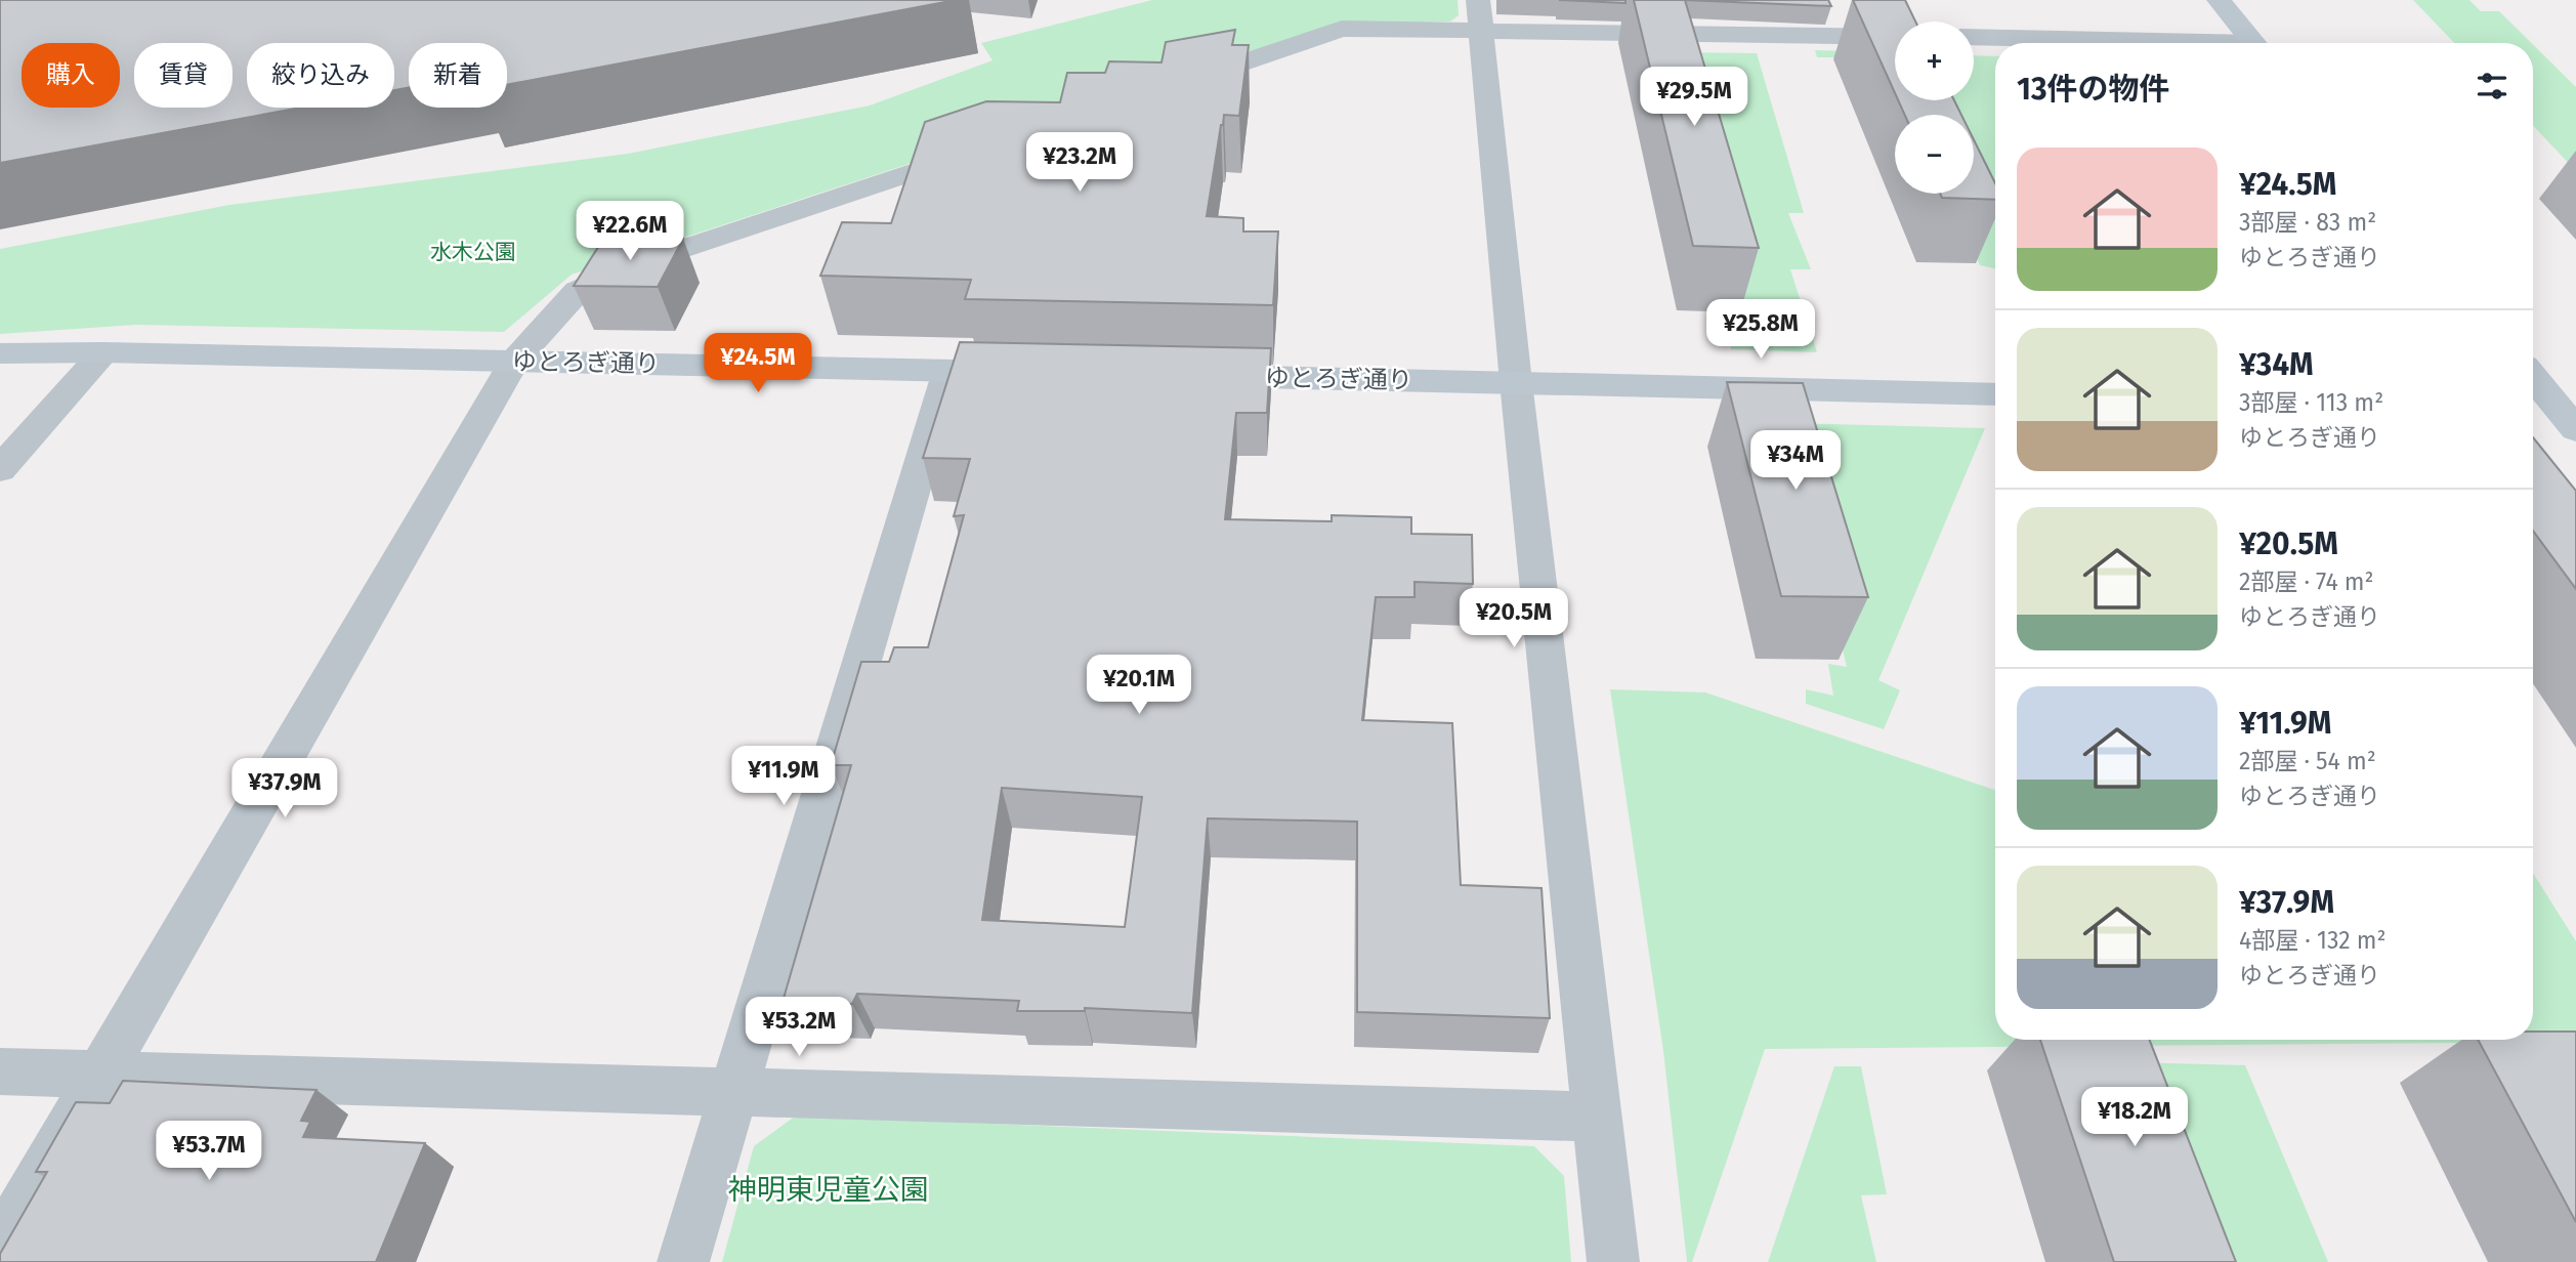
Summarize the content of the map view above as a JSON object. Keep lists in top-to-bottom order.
{
  "streets": {
    "street": ["ゆとろぎ通り"]
  },
  "parks": ["水木公園", "神明東児童公園"],
  "page": {
    "map_buttons": ["+", "−"],
    "chip": [
      "購入",
      "賃貸",
      "絞り込み",
      "新着"
    ],
    "heading": "13件の物件",
    "price": [
      "¥29.5M",
      "¥23.2M",
      "¥22.6M",
      "¥25.8M",
      "¥24.5M",
      "¥34M",
      "¥20.5M",
      "¥20.1M",
      "¥11.9M",
      "¥37.9M",
      "¥53.2M",
      "¥18.2M",
      "¥53.7M"
    ],
    "list": [
      {
        "name": "¥24.5M",
        "note": "3部屋 · 83 m² · ゆとろぎ通り"
      },
      {
        "name": "¥34M",
        "note": "3部屋 · 113 m² · ゆとろぎ通り"
      },
      {
        "name": "¥20.5M",
        "note": "2部屋 · 74 m² · ゆとろぎ通り"
      },
      {
        "name": "¥11.9M",
        "note": "2部屋 · 54 m² · ゆとろぎ通り"
      },
      {
        "name": "¥37.9M",
        "note": "4部屋 · 132 m² · ゆとろぎ通り"
      }
    ]
  }
}
